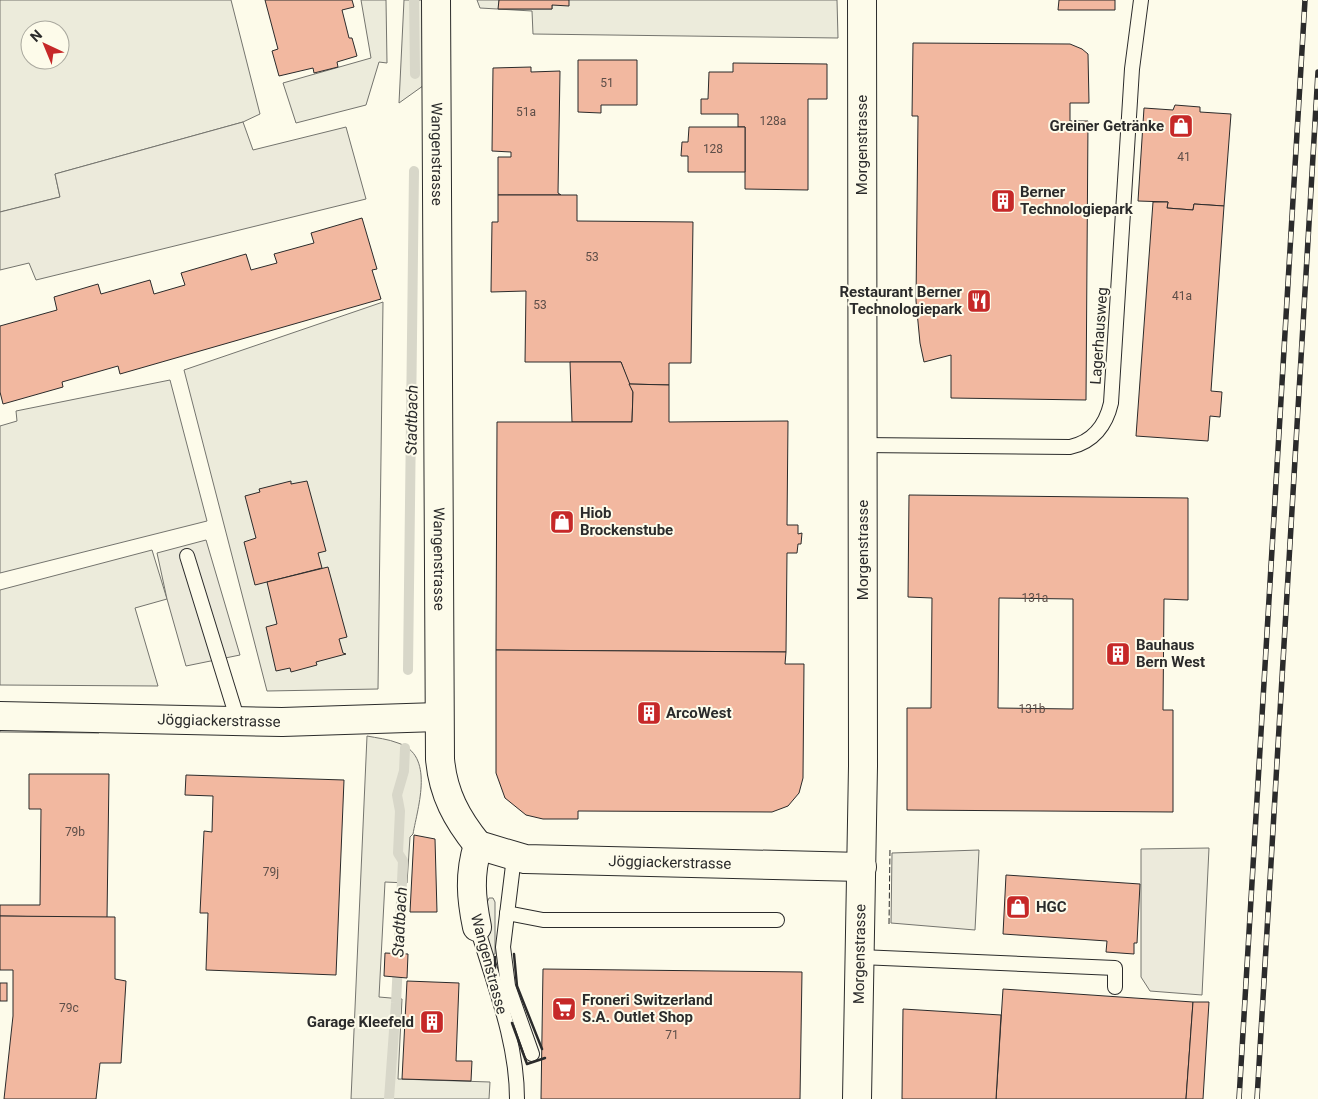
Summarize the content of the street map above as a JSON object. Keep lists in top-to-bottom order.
{
  "streets": {
    "street": ["Morgenstrasse", "Wangenstrasse", "Jöggiackerstrasse"],
    "lane": ["Lagerhausweg"]
  },
  "crossings": [
    ["Morgenstrasse", "Lagerhausweg"],
    ["Morgenstrasse", "Jöggiackerstrasse"],
    ["Wangenstrasse", "Jöggiackerstrasse"]
  ],
  "water": ["Stadtbach"],
  "places": {
    "shop": ["Greiner Getränke", "Hiob Brockenstube", "HGC"],
    "building": [
      "Berner Technologiepark",
      "Bauhaus Bern West",
      "ArcoWest",
      "Garage Kleefeld"
    ],
    "restaurant": ["Restaurant Berner Technologiepark"],
    "supermarket": ["Froneri Switzerland S.A. Outlet Shop"]
  },
  "house_numbers": [
    "51",
    "51a",
    "128a",
    "128",
    "41",
    "53",
    "41a",
    "53",
    "131a",
    "131b",
    "79b",
    "79j",
    "79c",
    "71"
  ],
  "north": "top left"
}
